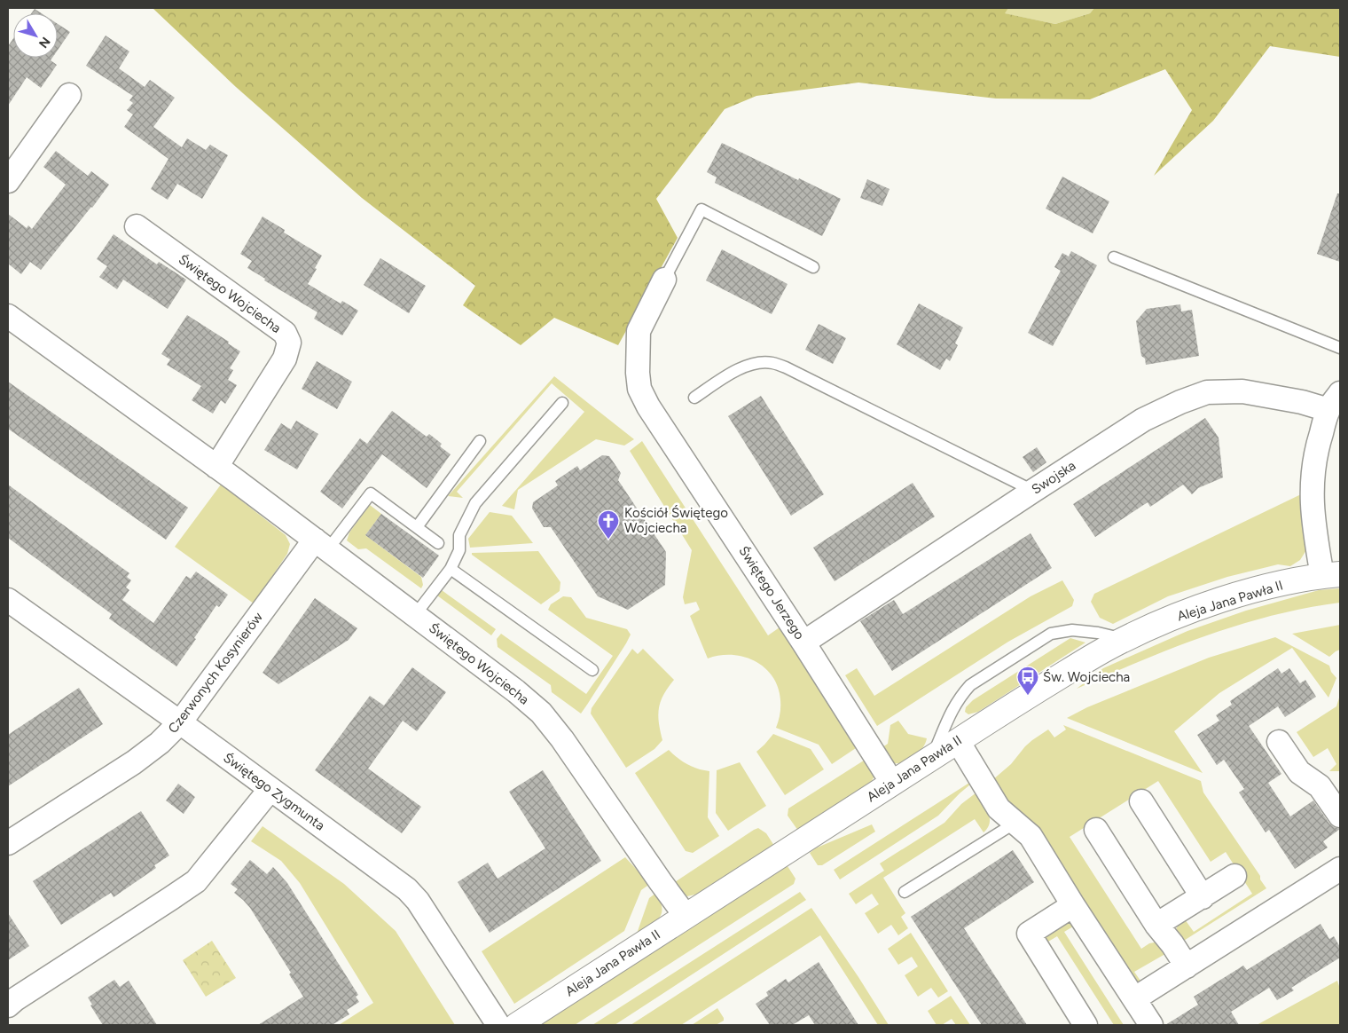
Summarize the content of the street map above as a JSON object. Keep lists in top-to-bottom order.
{
  "streets": {
    "street": [
      "Świętego Wojciecha",
      "Swojska",
      "Świętego Jerzego",
      "Aleja Jana Pawła II",
      "Czerwonych Kosynierów",
      "Świętego Zygmunta"
    ]
  },
  "crossings": [
    ["Świętego Wojciecha", "Aleja Jana Pawła II"],
    ["Świętego Wojciecha", "Czerwonych Kosynierów"],
    ["Swojska", "Świętego Jerzego"],
    ["Swojska", "Aleja Jana Pawła II"],
    ["Świętego Jerzego", "Aleja Jana Pawła II"],
    ["Czerwonych Kosynierów", "Świętego Zygmunta"]
  ],
  "places": {
    "church": ["Kościół Świętego Wojciecha"],
    "bus stop": ["Św. Wojciecha"]
  },
  "north": "bottom right"
}
